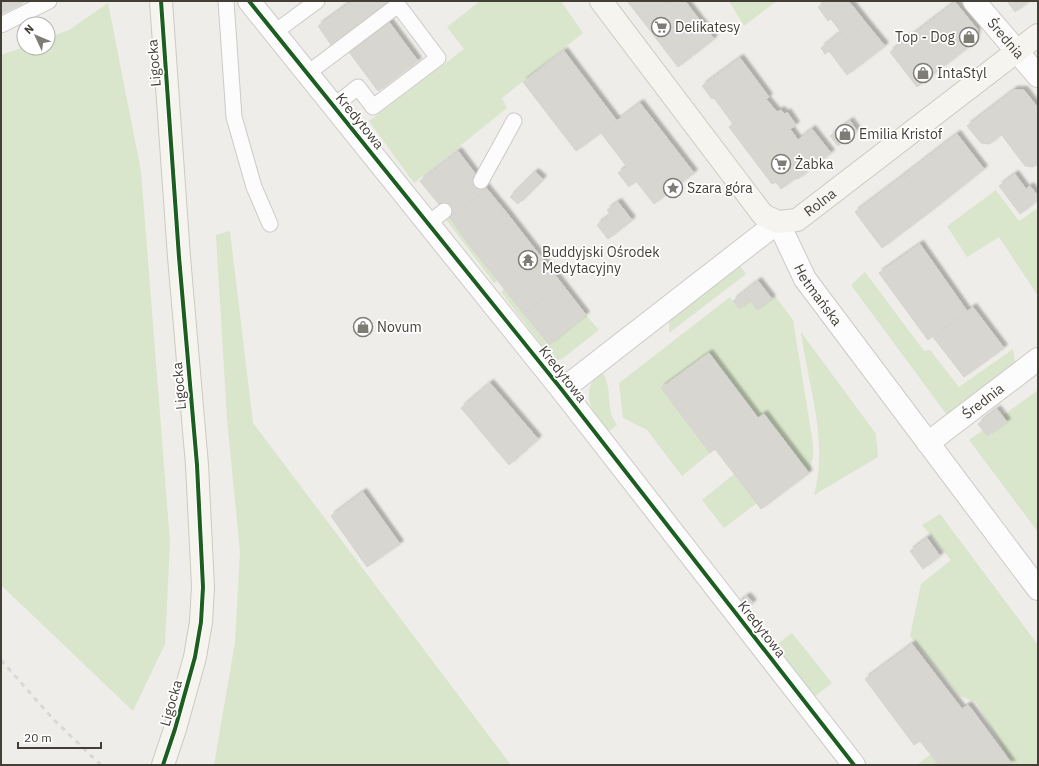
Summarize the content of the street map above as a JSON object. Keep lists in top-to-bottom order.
{
  "streets": {
    "street": [
      "Średnia",
      "Ligocka",
      "Kredytowa",
      "Rolna",
      "Hetmańska"
    ]
  },
  "crossings": [
    ["Średnia", "Rolna"],
    ["Średnia", "Hetmańska"],
    ["Rolna", "Hetmańska"]
  ],
  "places": {
    "supermarket": ["Delikatesy", "Żabka"],
    "shop": [
      "Top - Dog",
      "IntaStyl",
      "Emilia Kristof",
      "Novum"
    ],
    "place": ["Szara góra"],
    "temple": ["Buddyjski Ośrodek Medytacyjny"]
  },
  "scale_bar": "20 m",
  "north": "top left"
}
